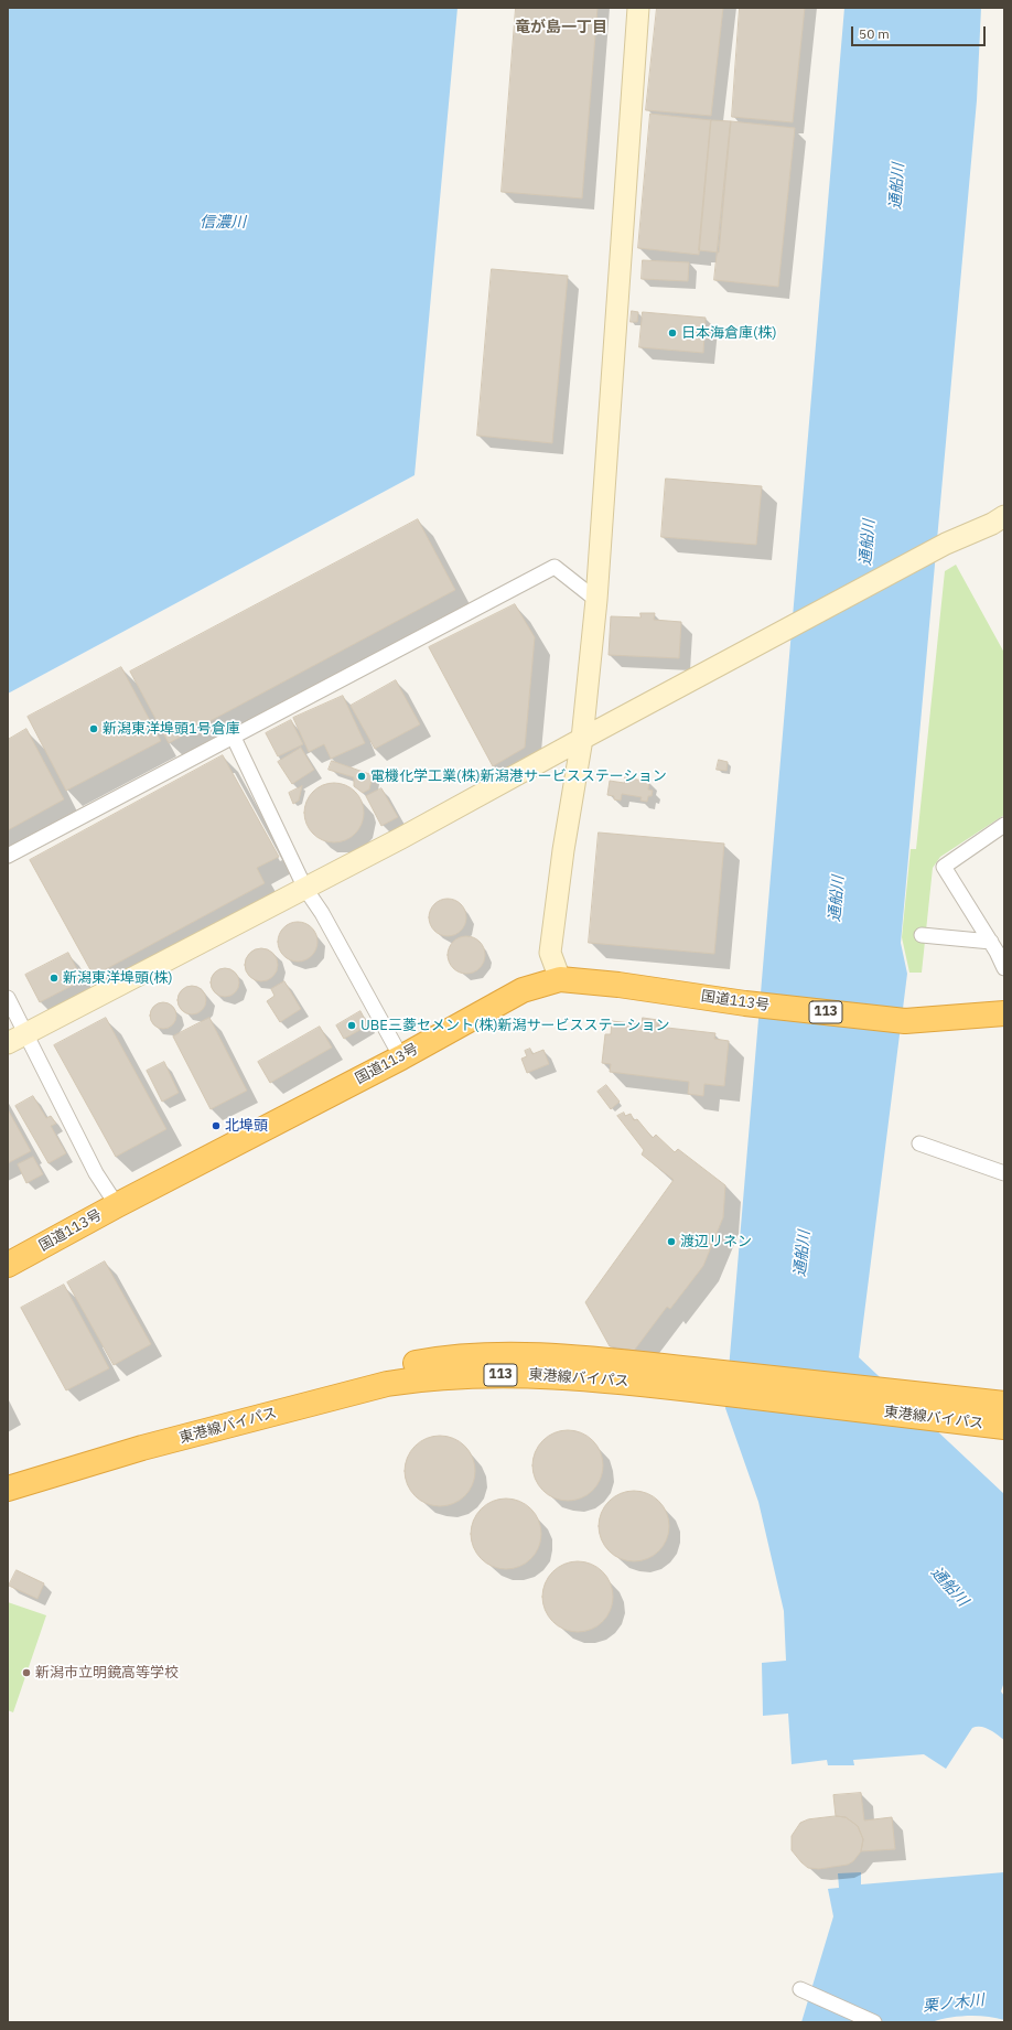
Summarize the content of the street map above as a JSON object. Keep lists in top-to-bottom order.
{
  "streets": {
    "highway": ["国道113号", "113", "東港線バイパス"]
  },
  "districts": ["竜が島一丁目"],
  "water": ["通船川", "信濃川", "栗ノ木川"],
  "places": [
    "日本海倉庫(株)",
    "新潟東洋埠頭1号倉庫",
    "電機化学工業(株)新潟港サービスステーション",
    "新潟東洋埠頭(株)",
    "UBE三菱セメント(株)新潟サービスステーション",
    "北埠頭",
    "渡辺リネン",
    "新潟市立明鏡高等学校"
  ],
  "scale_bar": "50 m"
}
